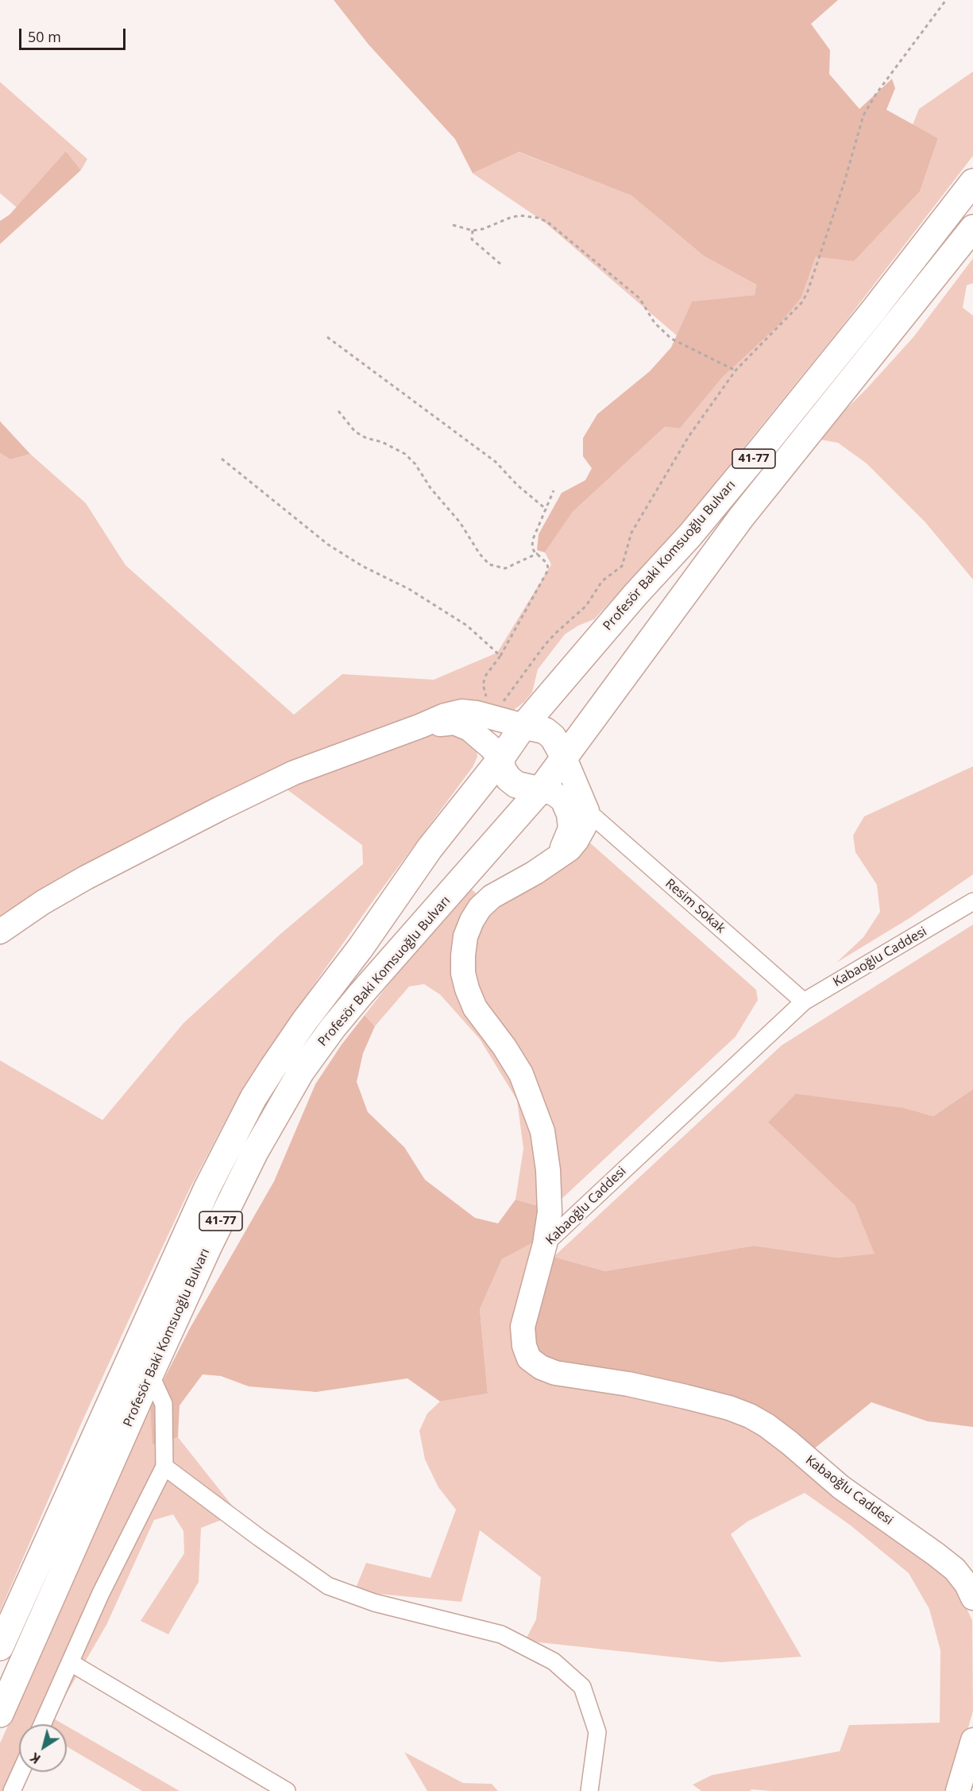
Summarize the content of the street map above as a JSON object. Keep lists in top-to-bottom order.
{
  "streets": {
    "highway": ["41-77", "Profesör Baki Komsuoğlu Bulvarı"],
    "street": ["Resim Sokak", "Kabaoğlu Caddesi"]
  },
  "crossings": [
    ["41-77", "Profesör Baki Komsuoğlu Bulvarı"],
    ["Resim Sokak", "Kabaoğlu Caddesi"]
  ],
  "scale_bar": "50 m",
  "north": "bottom left"
}
